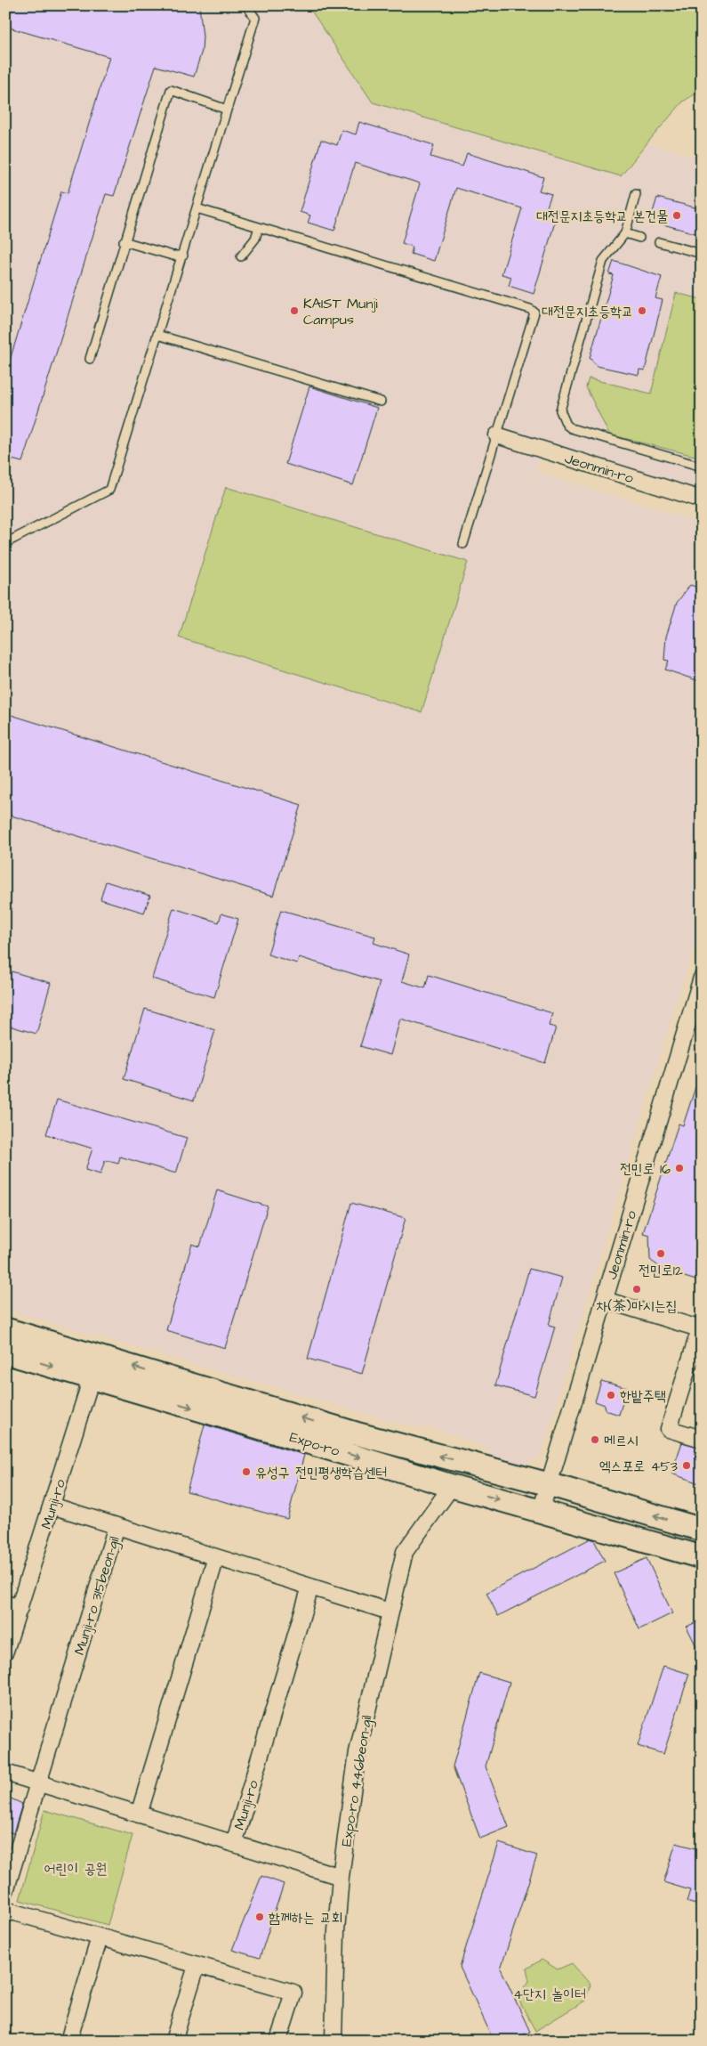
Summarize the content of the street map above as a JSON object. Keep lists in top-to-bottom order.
{
  "streets": {
    "main road": ["Expo-ro"],
    "street": [
      "Jeonmin-ro",
      "Munji-ro",
      "Munji-ro 315beon-gil",
      "Expo-ro 446beon-gil"
    ]
  },
  "crossings": [
    ["Jeonmin-ro", "Expo-ro"],
    ["Expo-ro", "Munji-ro"],
    ["Expo-ro", "Expo-ro 446beon-gil"],
    ["Munji-ro", "Munji-ro 315beon-gil"],
    ["Munji-ro", "Expo-ro 446beon-gil"],
    ["Munji-ro 315beon-gil", "Expo-ro 446beon-gil"]
  ],
  "parks": ["어린이 공원", "4단지 놀이터"],
  "places": [
    "대전문지초등학교 본건물",
    "KAIST Munji Campus",
    "대전문지초등학교",
    "전민로 16",
    "전민로12",
    "차(茶)마시는집",
    "한밭주택",
    "메르시",
    "엑스포로 453",
    "유성구 전민평생학습센터",
    "함께하는 교회"
  ]
}
